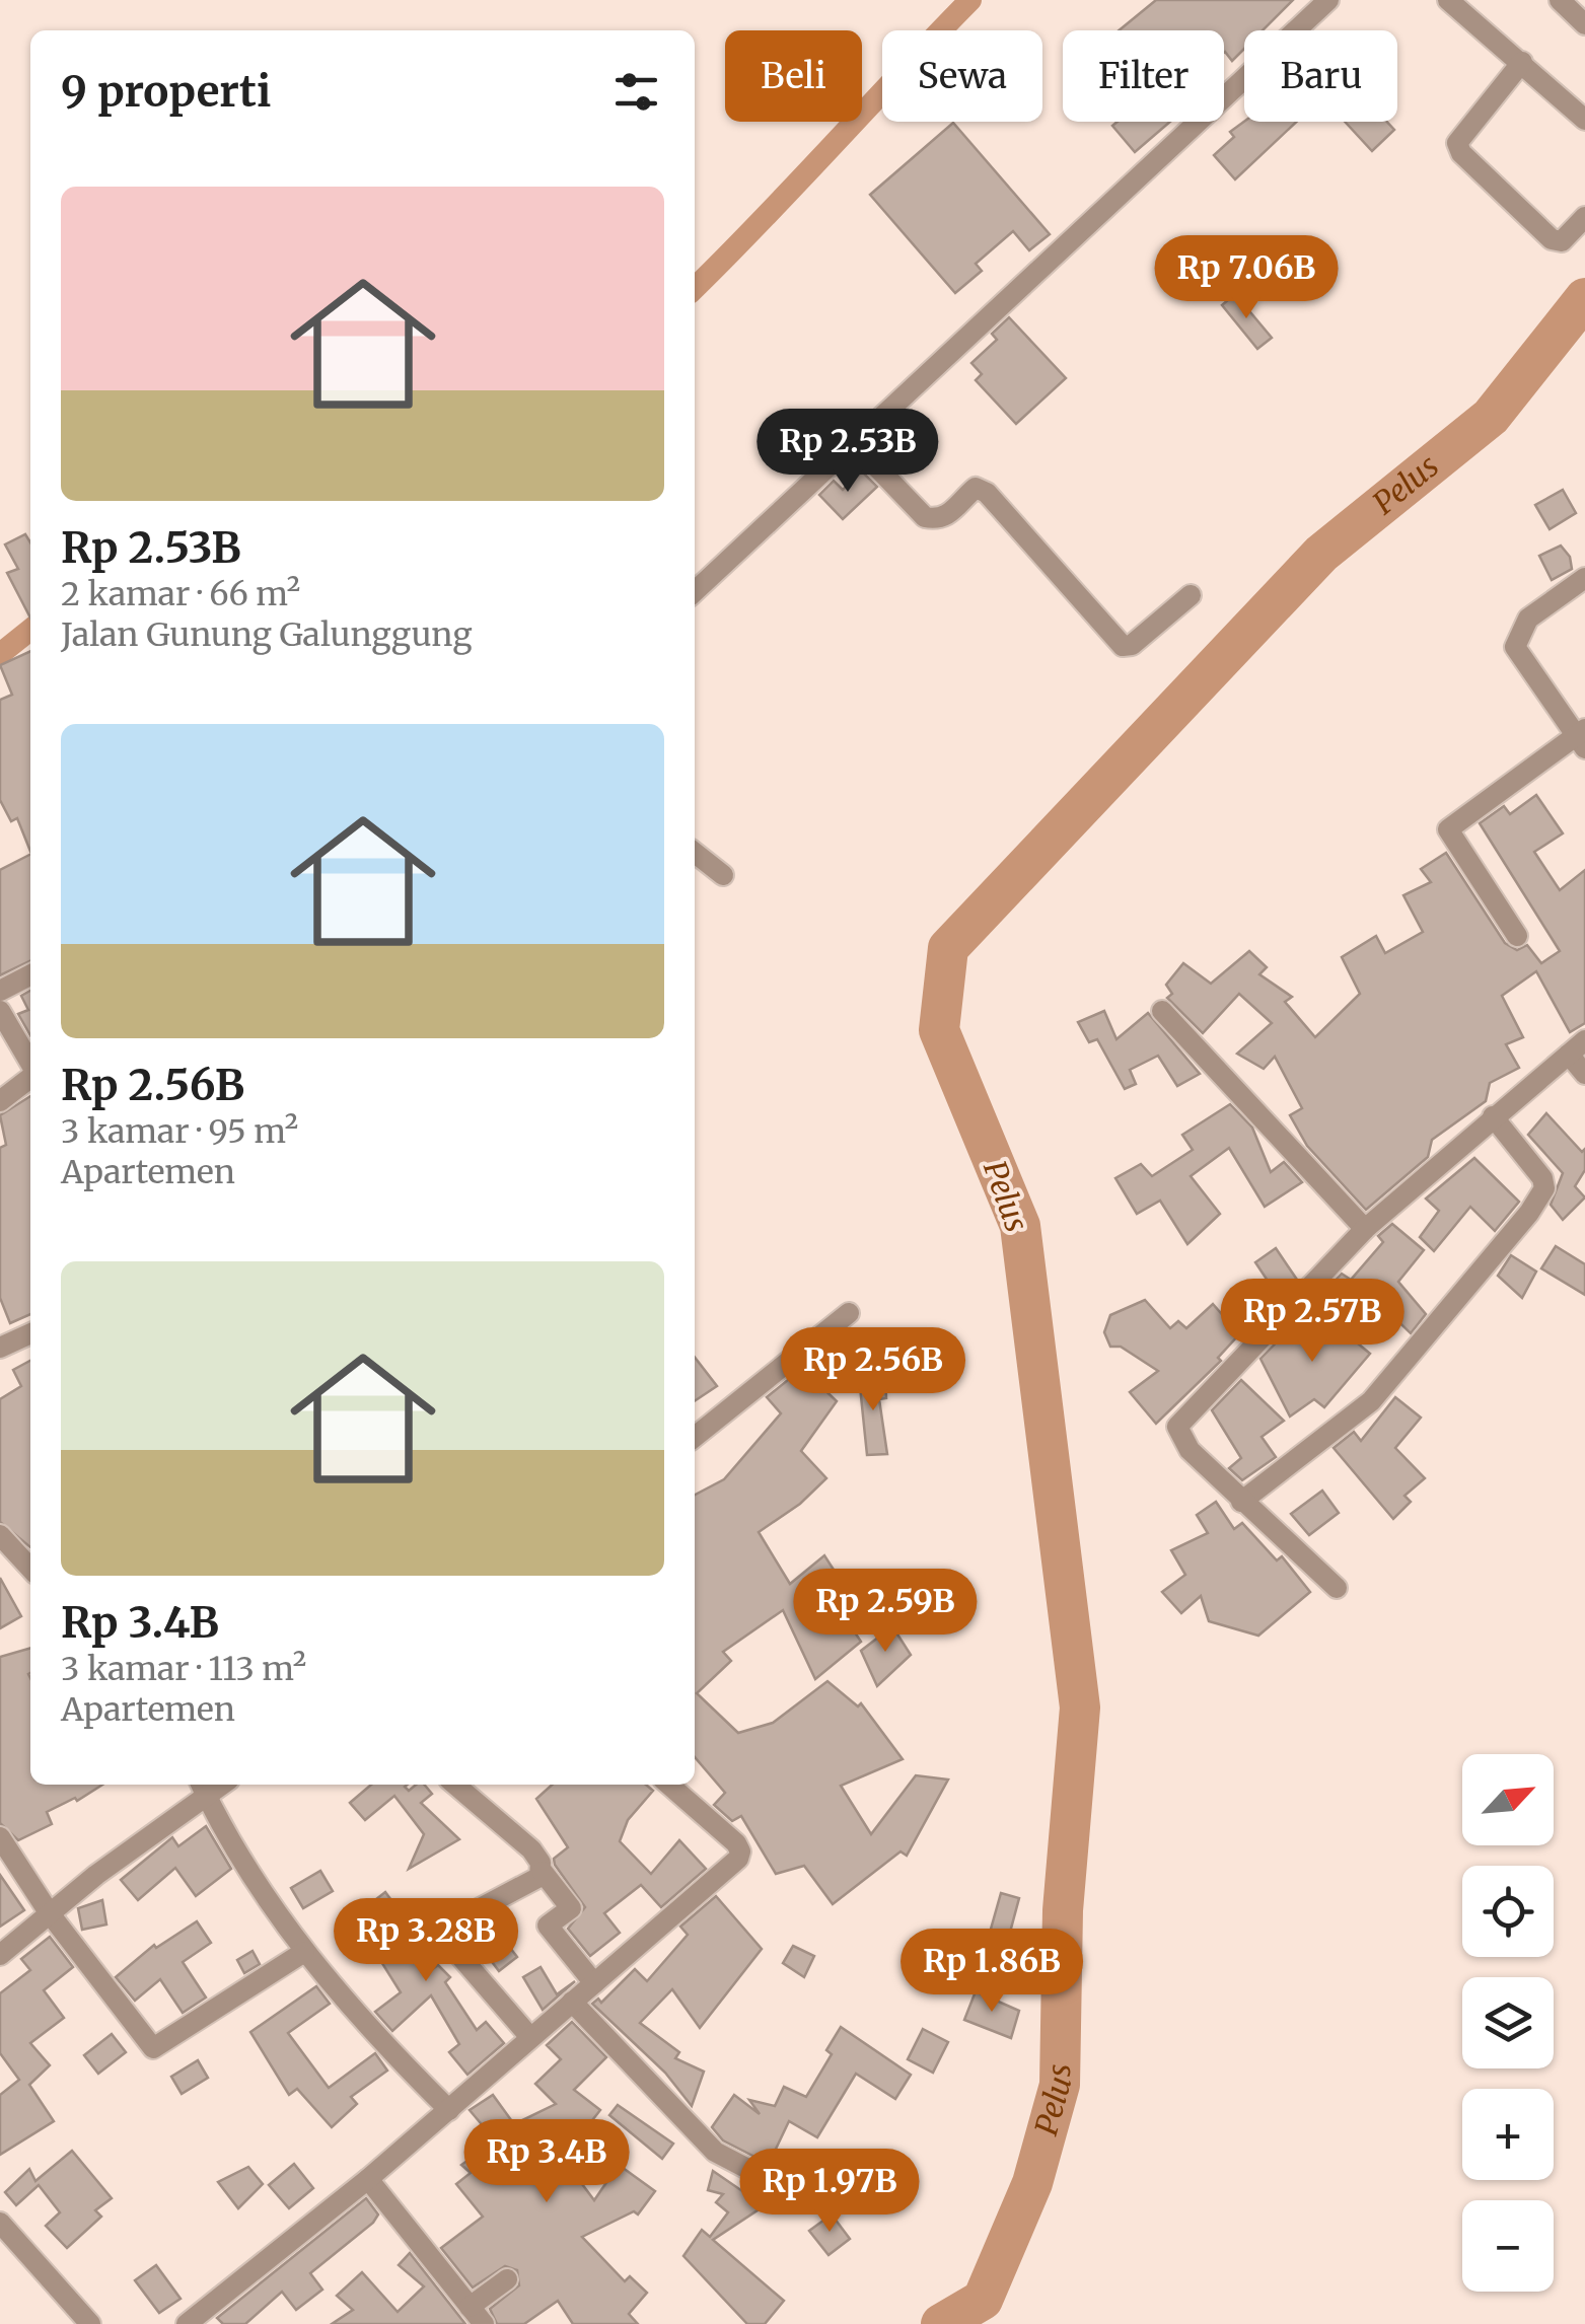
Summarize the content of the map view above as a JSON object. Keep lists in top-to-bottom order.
{
  "water": ["Pelus"],
  "north": "top right",
  "page": {
    "chip": [
      "Beli",
      "Sewa",
      "Filter",
      "Baru"
    ],
    "heading": "9 properti",
    "list": [
      {
        "name": "Rp 2.53B",
        "note": "2 kamar · 66 m² · Jalan Gunung Galunggung"
      },
      {
        "name": "Rp 2.56B",
        "note": "3 kamar · 95 m² · Apartemen"
      },
      {
        "name": "Rp 3.4B",
        "note": "3 kamar · 113 m² · Apartemen"
      }
    ],
    "price": [
      "Rp 7.06B",
      "Rp 2.53B",
      "Rp 2.57B",
      "Rp 2.56B",
      "Rp 2.59B",
      "Rp 3.28B",
      "Rp 1.86B",
      "Rp 3.4B",
      "Rp 1.97B"
    ],
    "map_buttons": ["+", "−"]
  }
}
